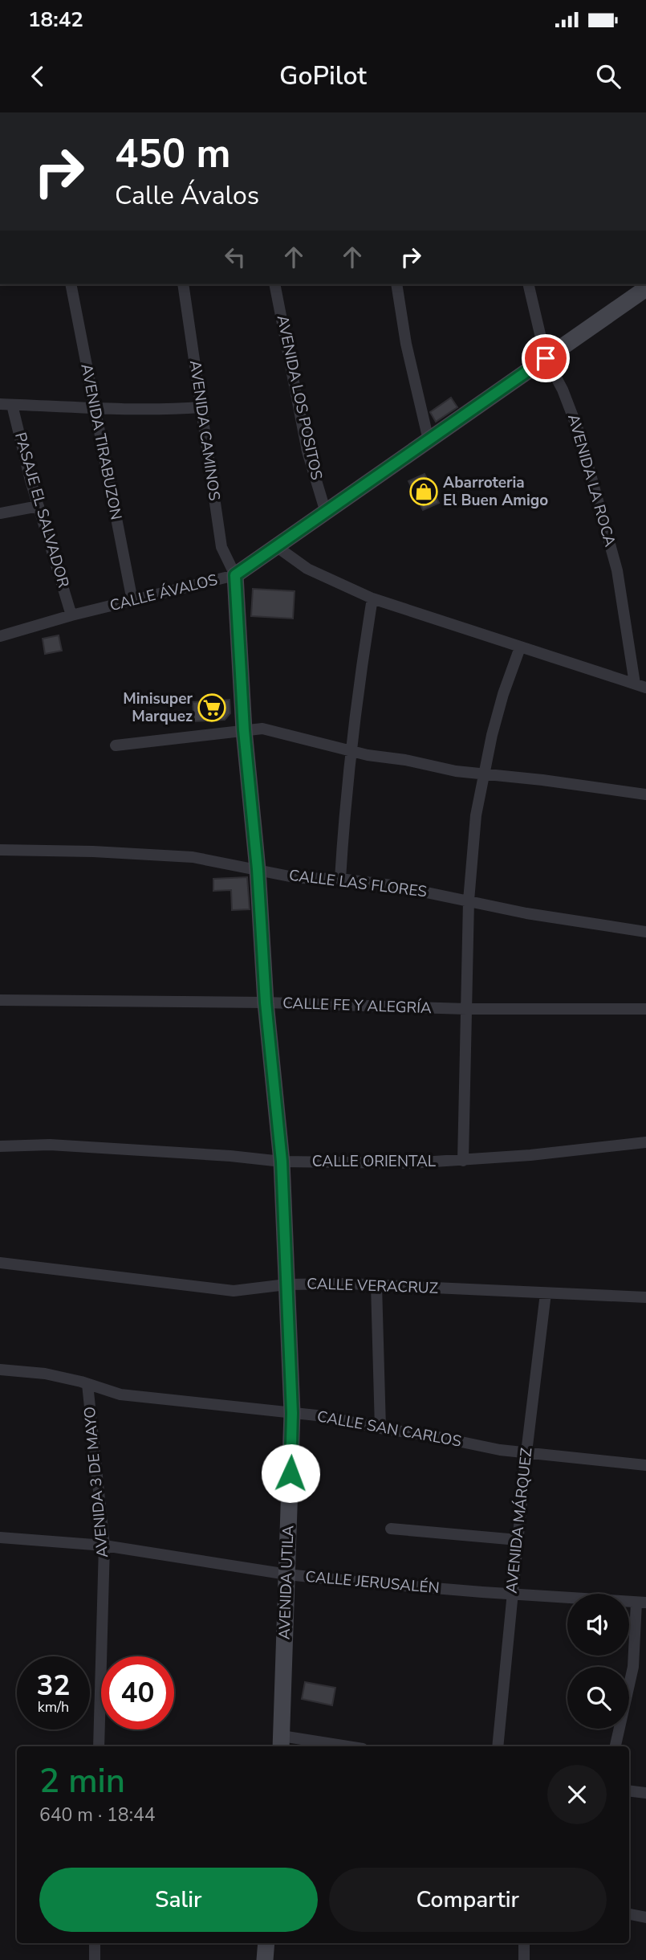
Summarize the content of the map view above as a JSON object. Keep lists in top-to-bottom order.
{
  "streets": {
    "street": [
      "AVENIDA LOS POSITOS",
      "AVENIDA CAMINOS",
      "AVENIDA TIRABUZON",
      "AVENIDA LA ROCA",
      "PASAJE EL SALVADOR",
      "CALLE ÁVALOS",
      "CALLE LAS FLORES",
      "CALLE FE Y ALEGRÍA",
      "CALLE ORIENTAL",
      "CALLE VERACRUZ",
      "CALLE SAN CARLOS",
      "AVENIDA 3 DE MAYO",
      "AVENIDA MÁRQUEZ",
      "AVENIDA UTILA",
      "CALLE JERUSALÉN"
    ]
  },
  "crossings": [
    ["AVENIDA LOS POSITOS", "CALLE ÁVALOS"],
    ["AVENIDA CAMINOS", "CALLE ÁVALOS"],
    ["AVENIDA CAMINOS", "AVENIDA UTILA"],
    ["AVENIDA TIRABUZON", "CALLE ÁVALOS"],
    ["AVENIDA LA ROCA", "CALLE ÁVALOS"],
    ["PASAJE EL SALVADOR", "CALLE ÁVALOS"],
    ["CALLE ÁVALOS", "AVENIDA UTILA"],
    ["CALLE LAS FLORES", "AVENIDA UTILA"],
    ["CALLE FE Y ALEGRÍA", "AVENIDA UTILA"],
    ["CALLE ORIENTAL", "AVENIDA UTILA"],
    ["CALLE VERACRUZ", "AVENIDA MÁRQUEZ"],
    ["CALLE VERACRUZ", "AVENIDA UTILA"],
    ["CALLE SAN CARLOS", "AVENIDA 3 DE MAYO"],
    ["CALLE SAN CARLOS", "AVENIDA MÁRQUEZ"],
    ["CALLE SAN CARLOS", "AVENIDA UTILA"],
    ["AVENIDA 3 DE MAYO", "CALLE JERUSALÉN"],
    ["AVENIDA MÁRQUEZ", "CALLE JERUSALÉN"],
    ["AVENIDA UTILA", "CALLE JERUSALÉN"]
  ],
  "places": {
    "shop": ["Abarroteria El Buen Amigo"],
    "supermarket": ["Minisuper Marquez"]
  },
  "page": {
    "status": "18:42",
    "header": "GoPilot",
    "turn": ["450 m", "Calle Ávalos"],
    "speed": "32 km/h",
    "limit": "40",
    "heading": ["2 min", "640 m · 18:44"],
    "buttons": ["Salir", "Compartir"]
  }
}
